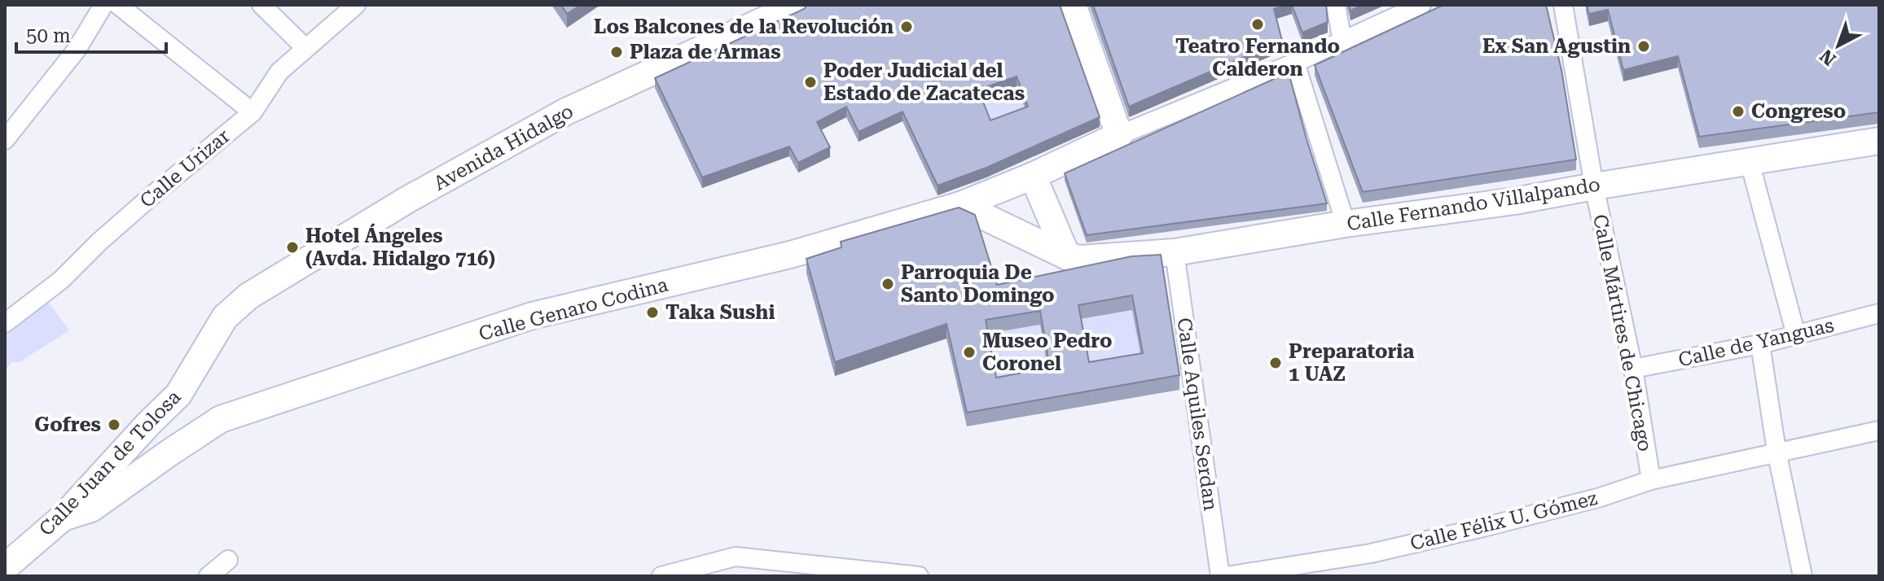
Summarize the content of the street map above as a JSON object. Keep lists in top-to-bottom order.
{
  "streets": {
    "street": [
      "Avenida Hidalgo",
      "Calle Urizar",
      "Calle Fernando Villalpando",
      "Calle Genaro Codina",
      "Calle Mártires de Chicago",
      "Calle de Yanguas",
      "Calle Aquiles Serdan",
      "Calle Juan de Tolosa",
      "Calle Félix U. Gómez"
    ]
  },
  "crossings": [
    ["Avenida Hidalgo", "Calle Juan de Tolosa"],
    ["Calle Fernando Villalpando", "Calle Mártires de Chicago"],
    ["Calle Fernando Villalpando", "Calle Aquiles Serdan"],
    ["Calle Genaro Codina", "Calle Juan de Tolosa"],
    ["Calle Mártires de Chicago", "Calle de Yanguas"],
    ["Calle Mártires de Chicago", "Calle Félix U. Gómez"]
  ],
  "places": [
    "Teatro Fernando Calderon",
    "Los Balcones de la Revolución",
    "Ex San Agustin",
    "Plaza de Armas",
    "Poder Judicial del Estado de Zacatecas",
    "Congreso",
    "Hotel Ángeles (Avda. Hidalgo 716)",
    "Parroquia De Santo Domingo",
    "Taka Sushi",
    "Museo Pedro Coronel",
    "Preparatoria 1 UAZ",
    "Gofres"
  ],
  "scale_bar": "50 m",
  "north": "bottom left"
}
